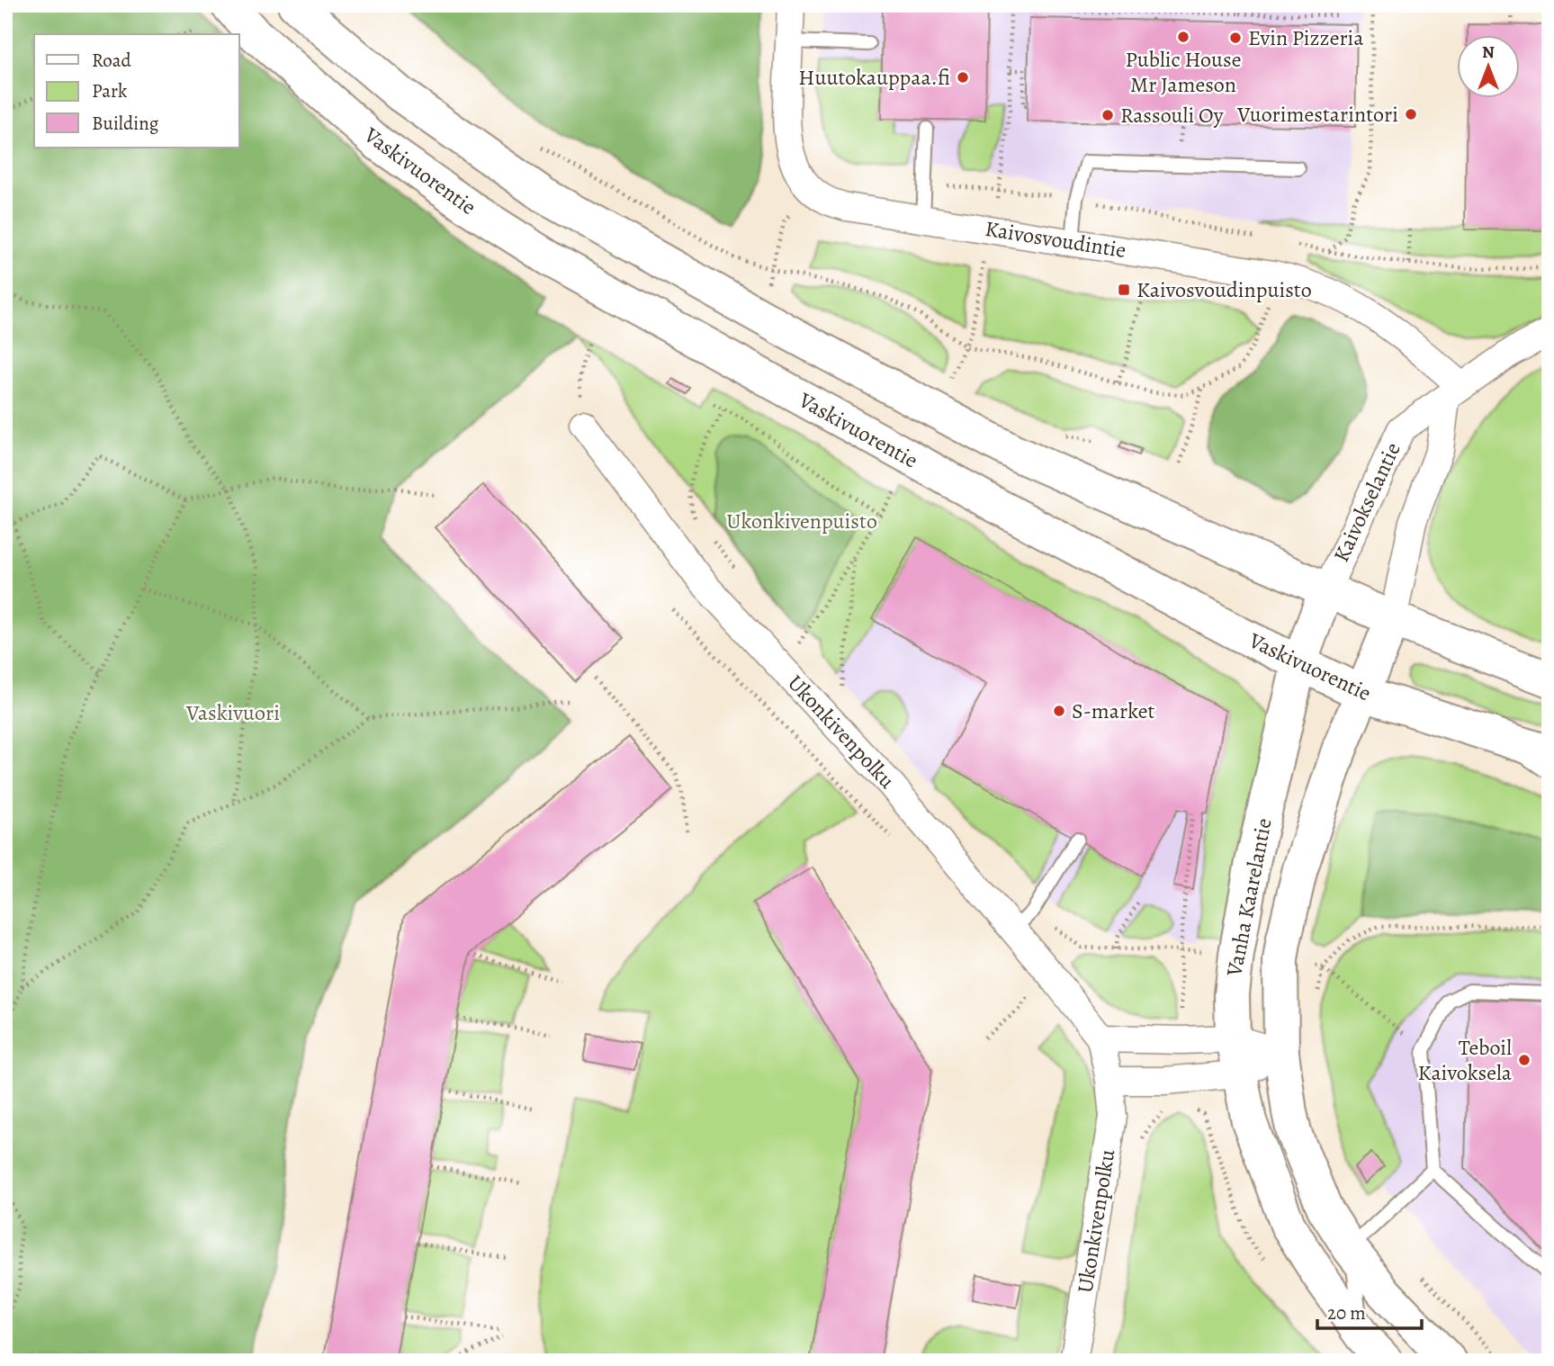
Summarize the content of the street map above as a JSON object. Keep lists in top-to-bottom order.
{
  "streets": {
    "main road": ["Vaskivuorentie", "Vanha Kaarelantie"],
    "street": ["Kaivosvoudintie", "Kaivokselantie", "Ukonkivenpolku"]
  },
  "crossings": [
    ["Vaskivuorentie", "Vanha Kaarelantie"],
    ["Kaivosvoudintie", "Kaivokselantie"],
    ["Kaivokselantie", "Vanha Kaarelantie"]
  ],
  "parks": ["Ukonkivenpuisto", "Vaskivuori"],
  "places": {
    "other": [
      "Public House Mr Jameson",
      "Evin Pizzeria",
      "Huutokauppaa.fi",
      "Vuorimestarintori",
      "Rassouli Oy",
      "S-market",
      "Teboil Kaivoksela"
    ],
    "transit": ["Kaivosvoudinpuisto"]
  },
  "legend": ["Road", "Park", "Building"],
  "scale_bar": "20 m",
  "north": "top"
}
